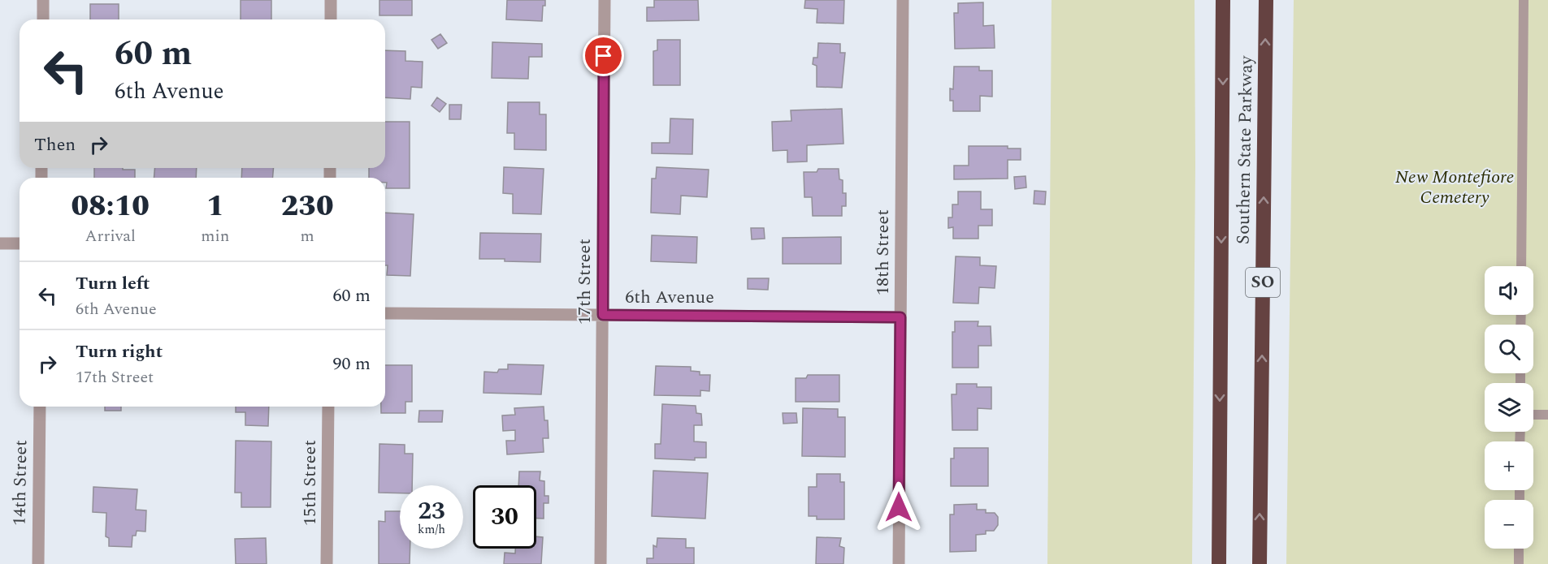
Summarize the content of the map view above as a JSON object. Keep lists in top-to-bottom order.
{
  "streets": {
    "highway": ["Southern State Parkway", "SO"],
    "street": [
      "18th Street",
      "17th Street",
      "6th Avenue",
      "14th Street",
      "15th Street"
    ]
  },
  "crossings": [
    ["18th Street", "6th Avenue"],
    ["17th Street", "6th Avenue"]
  ],
  "parks": ["New Montefiore Cemetery"],
  "page": {
    "turn": ["60 m", "6th Avenue"],
    "then": "Then",
    "eta": [
      "08:10",
      "Arrival",
      "1",
      "min",
      "230",
      "m"
    ],
    "list": [
      {
        "name": "Turn left",
        "note": "6th Avenue",
        "value": "60 m"
      },
      {
        "name": "Turn right",
        "note": "17th Street",
        "value": "90 m"
      }
    ],
    "map_buttons": ["+", "−"],
    "speed": "23 km/h",
    "limit": "30"
  }
}
